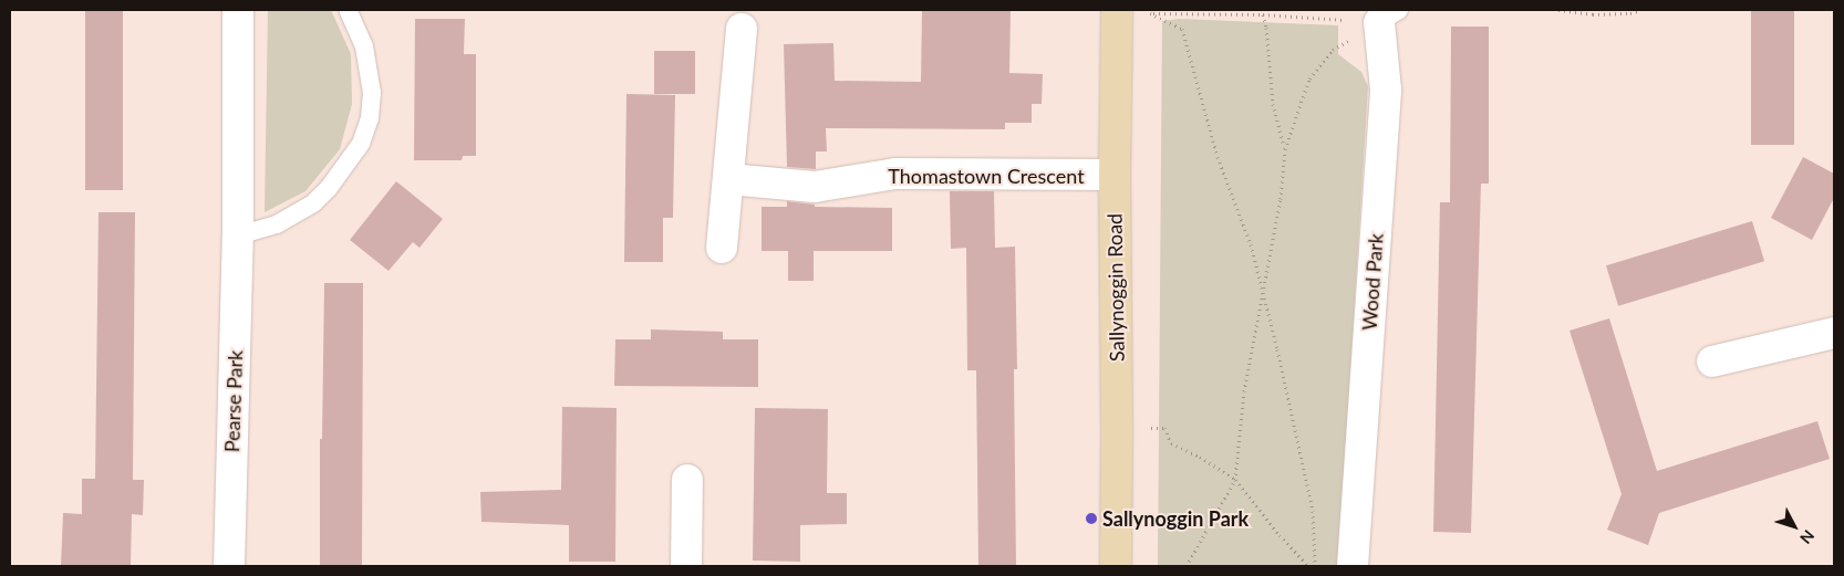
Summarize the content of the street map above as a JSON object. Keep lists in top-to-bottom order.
{
  "streets": {
    "street": [
      "Thomastown Crescent",
      "Wood Park",
      "Sallynoggin Road",
      "Pearse Park"
    ]
  },
  "crossings": [
    ["Thomastown Crescent", "Sallynoggin Road"]
  ],
  "places": ["Sallynoggin Park"],
  "north": "bottom right"
}
